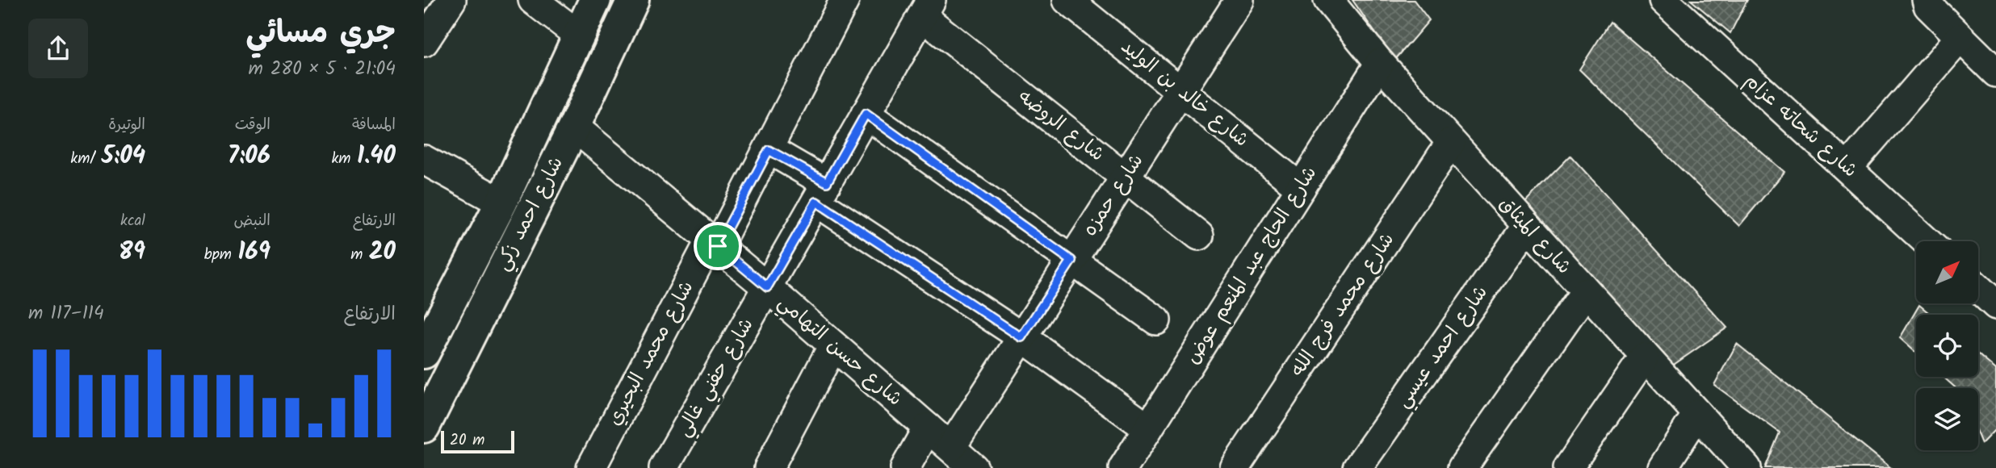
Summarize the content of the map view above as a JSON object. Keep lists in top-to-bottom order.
{
  "streets": {
    "street": [
      "شارع خالد بن الوليد",
      "شارع الروضه",
      "شارع شحاته عزام",
      "شارع حمزه",
      "شارع احمد زكي",
      "شارع الميثاق",
      "شارع الحاج عبد المنعم عوض",
      "شارع محمد فرج الله",
      "شارع احمد عيسي",
      "شارع حسن التهامي",
      "شارع محمد البحيري",
      "شارع حفني غالي"
    ]
  },
  "crossings": [
    ["شارع خالد بن الوليد", "شارع حمزه"],
    ["شارع خالد بن الوليد", "شارع الحاج عبد المنعم عوض"],
    ["شارع الروضه", "شارع حمزه"],
    ["شارع الروضه", "شارع حفني غالي"],
    ["شارع حمزه", "شارع حسن التهامي"],
    ["شارع احمد زكي", "شارع حسن التهامي"],
    ["شارع الميثاق", "شارع الحاج عبد المنعم عوض"],
    ["شارع الميثاق", "شارع محمد فرج الله"],
    ["شارع الميثاق", "شارع احمد عيسي"],
    ["شارع حسن التهامي", "شارع محمد البحيري"],
    ["شارع حسن التهامي", "شارع حفني غالي"]
  ],
  "scale_bar": "20 m",
  "north": "top right",
  "page": {
    "heading": ["جري مسائي", "21:04 · 5 × 280 m"],
    "stats": [
      ["المسافة", "1.40 km"],
      ["الوقت", "7:06"],
      ["الوتيرة", "5:04 /km"],
      ["الارتفاع", "20 m"],
      ["النبض", "169 bpm"],
      ["kcal", "89"]
    ],
    "chart": ["الارتفاع", "114–117 m"],
    "scale": "20 m"
  }
}
